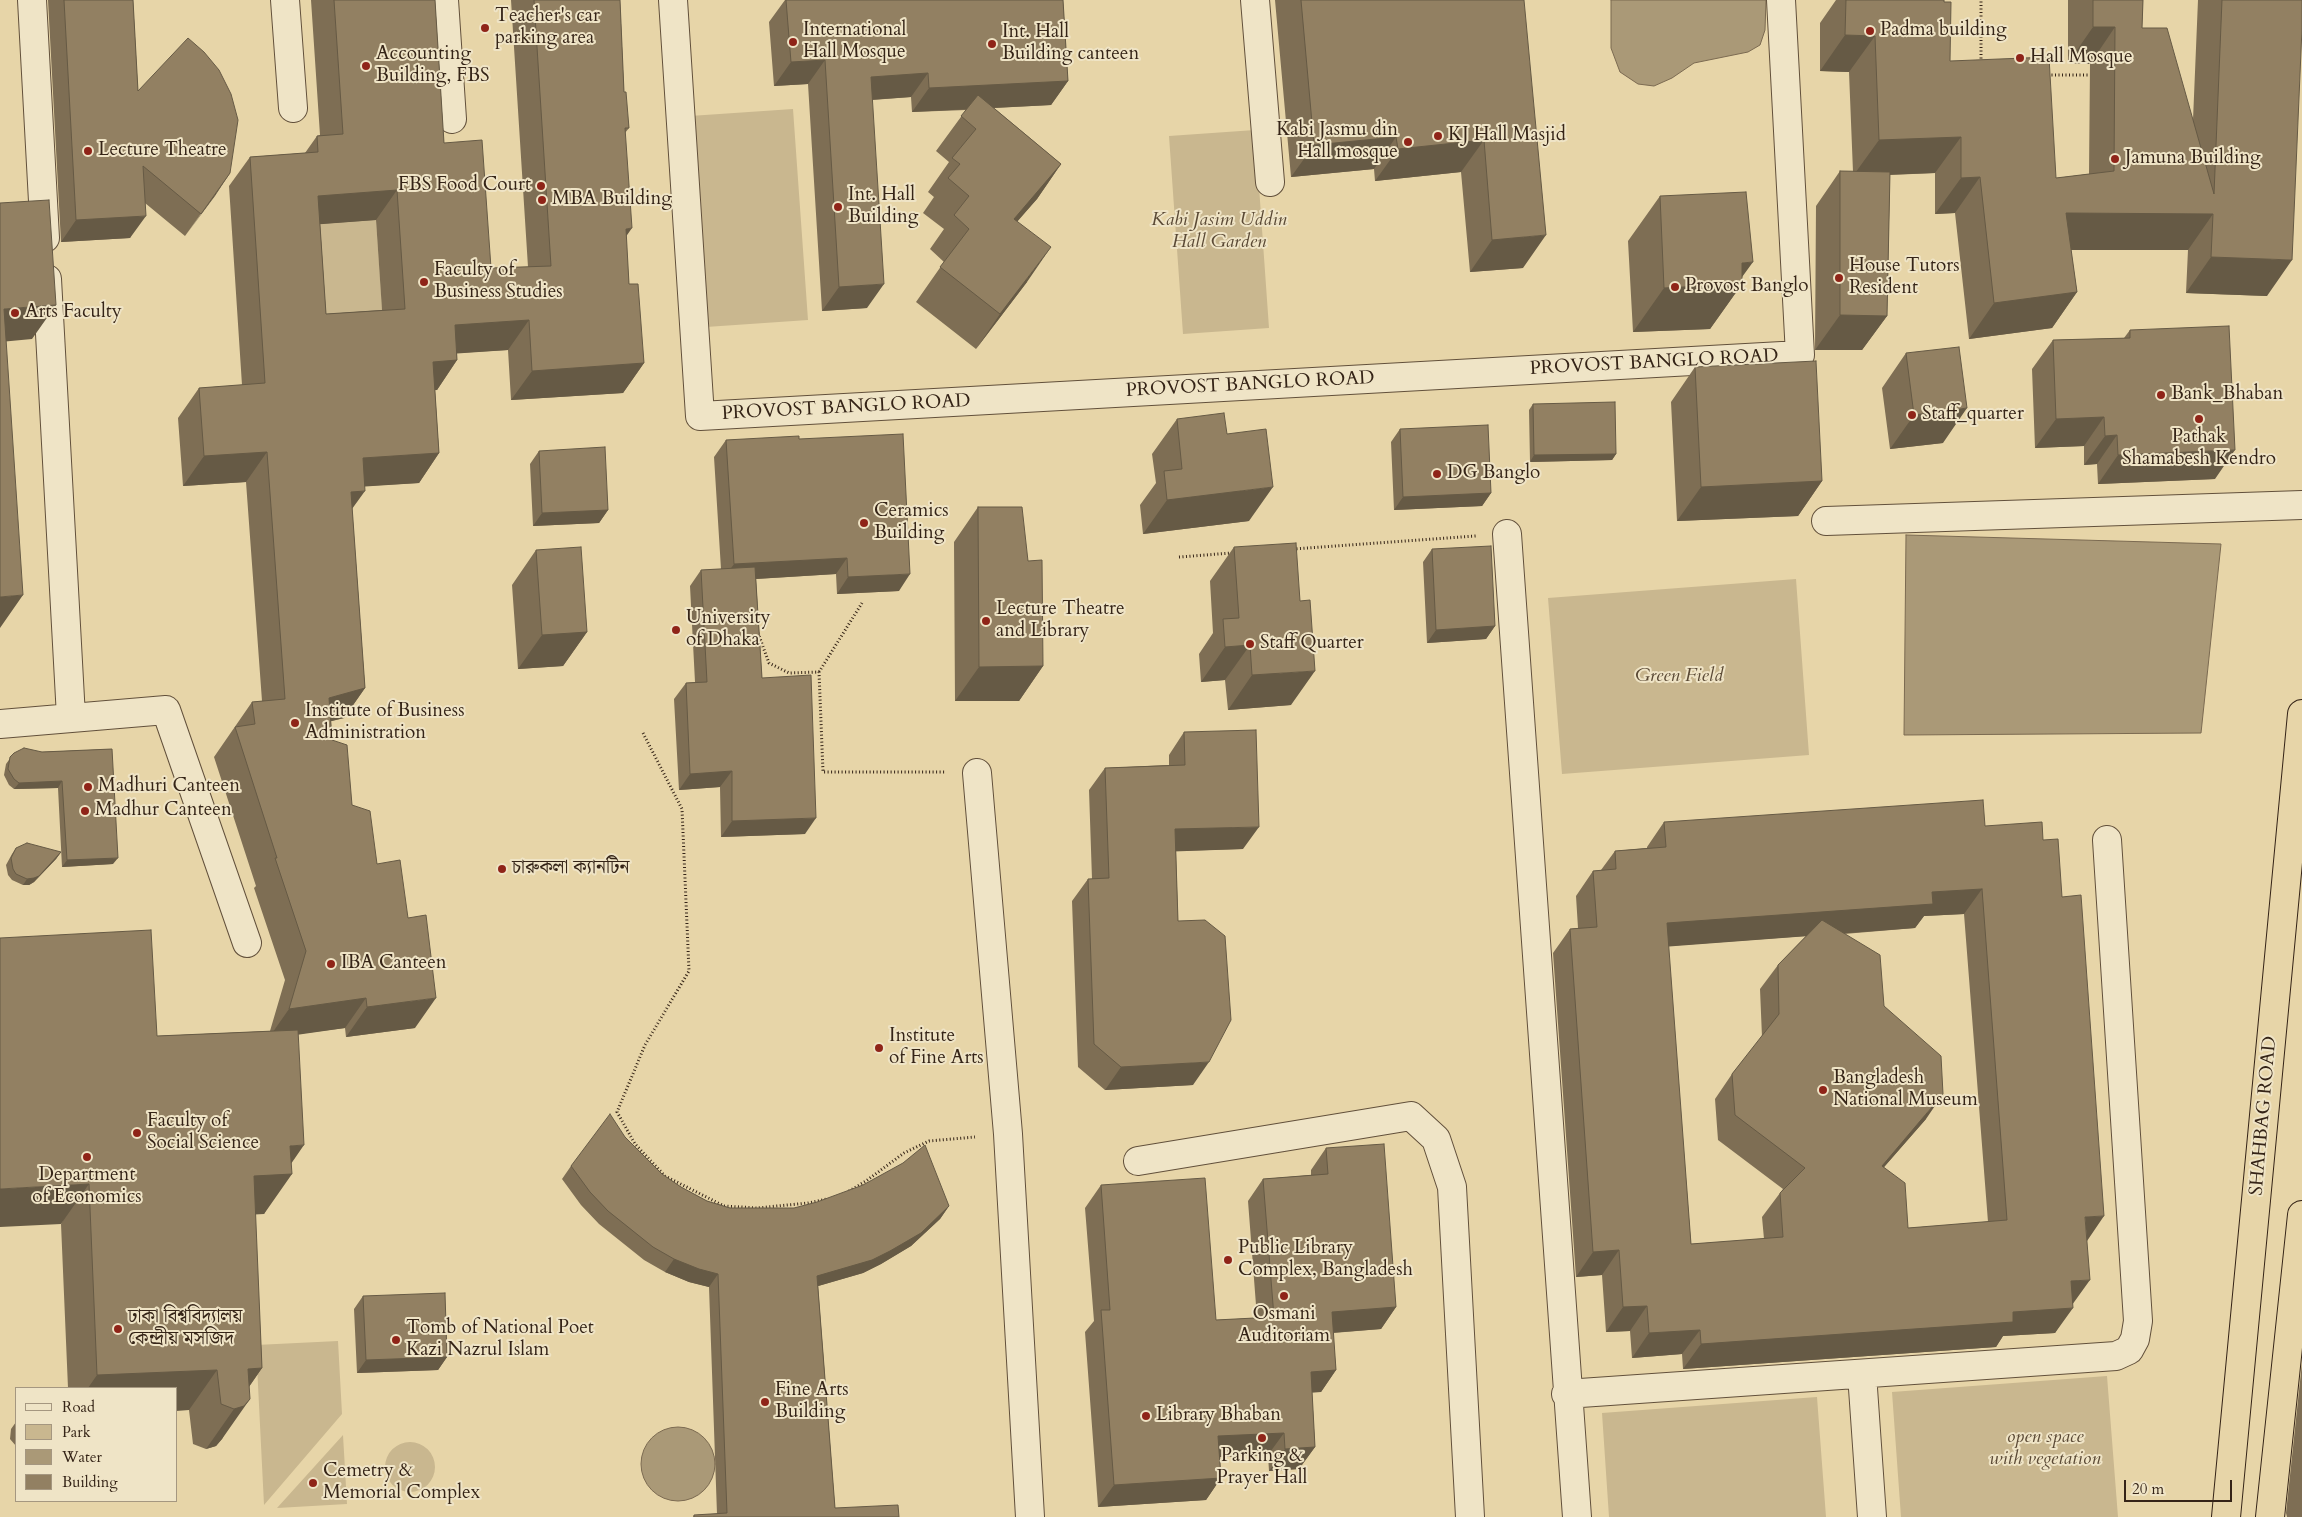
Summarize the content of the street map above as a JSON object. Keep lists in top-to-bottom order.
{
  "streets": {
    "highway": ["SHAHBAG ROAD"],
    "street": ["PROVOST BANGLO ROAD"]
  },
  "parks": ["Kabi Jasim Uddin Hall Garden", "Green Field", "open space with vegetation"],
  "places": [
    "Teacher's car parking area",
    "Padma building",
    "International Hall Mosque",
    "Int. Hall Building canteen",
    "Hall Mosque",
    "Accounting Building, FBS",
    "KJ Hall Masjid",
    "Kabi Jasmu din Hall mosque",
    "Lecture Theatre",
    "Jamuna Building",
    "FBS Food Court",
    "MBA Building",
    "Int. Hall Building",
    "House Tutors Resident",
    "Faculty of Business Studies",
    "Provost Banglo",
    "Arts Faculty",
    "Bank_Bhaban",
    "Staff_quarter",
    "Pathak Shamabesh Kendro",
    "DG Banglo",
    "Ceramics Building",
    "Lecture Theatre and Library",
    "University of Dhaka",
    "Staff Quarter",
    "Institute of Business Administration",
    "Madhuri Canteen",
    "Madhur Canteen",
    "চারুকলা ক্যানটিন",
    "IBA Canteen",
    "Institute of Fine Arts",
    "Bangladesh National Museum",
    "Faculty of Social Science",
    "Department of Economics",
    "Public Library Complex, Bangladesh",
    "Osmani Auditoriam",
    "ঢাকা বিশ্ববিদ্যালয় কেন্দ্রীয় মসজিদ",
    "Tomb of National Poet Kazi Nazrul Islam",
    "Fine Arts Building",
    "Library Bhaban",
    "Parking & Prayer Hall",
    "Cemetry & Memorial Complex"
  ],
  "legend": [
    "Road",
    "Park",
    "Water",
    "Building"
  ],
  "scale_bar": "20 m"
}
